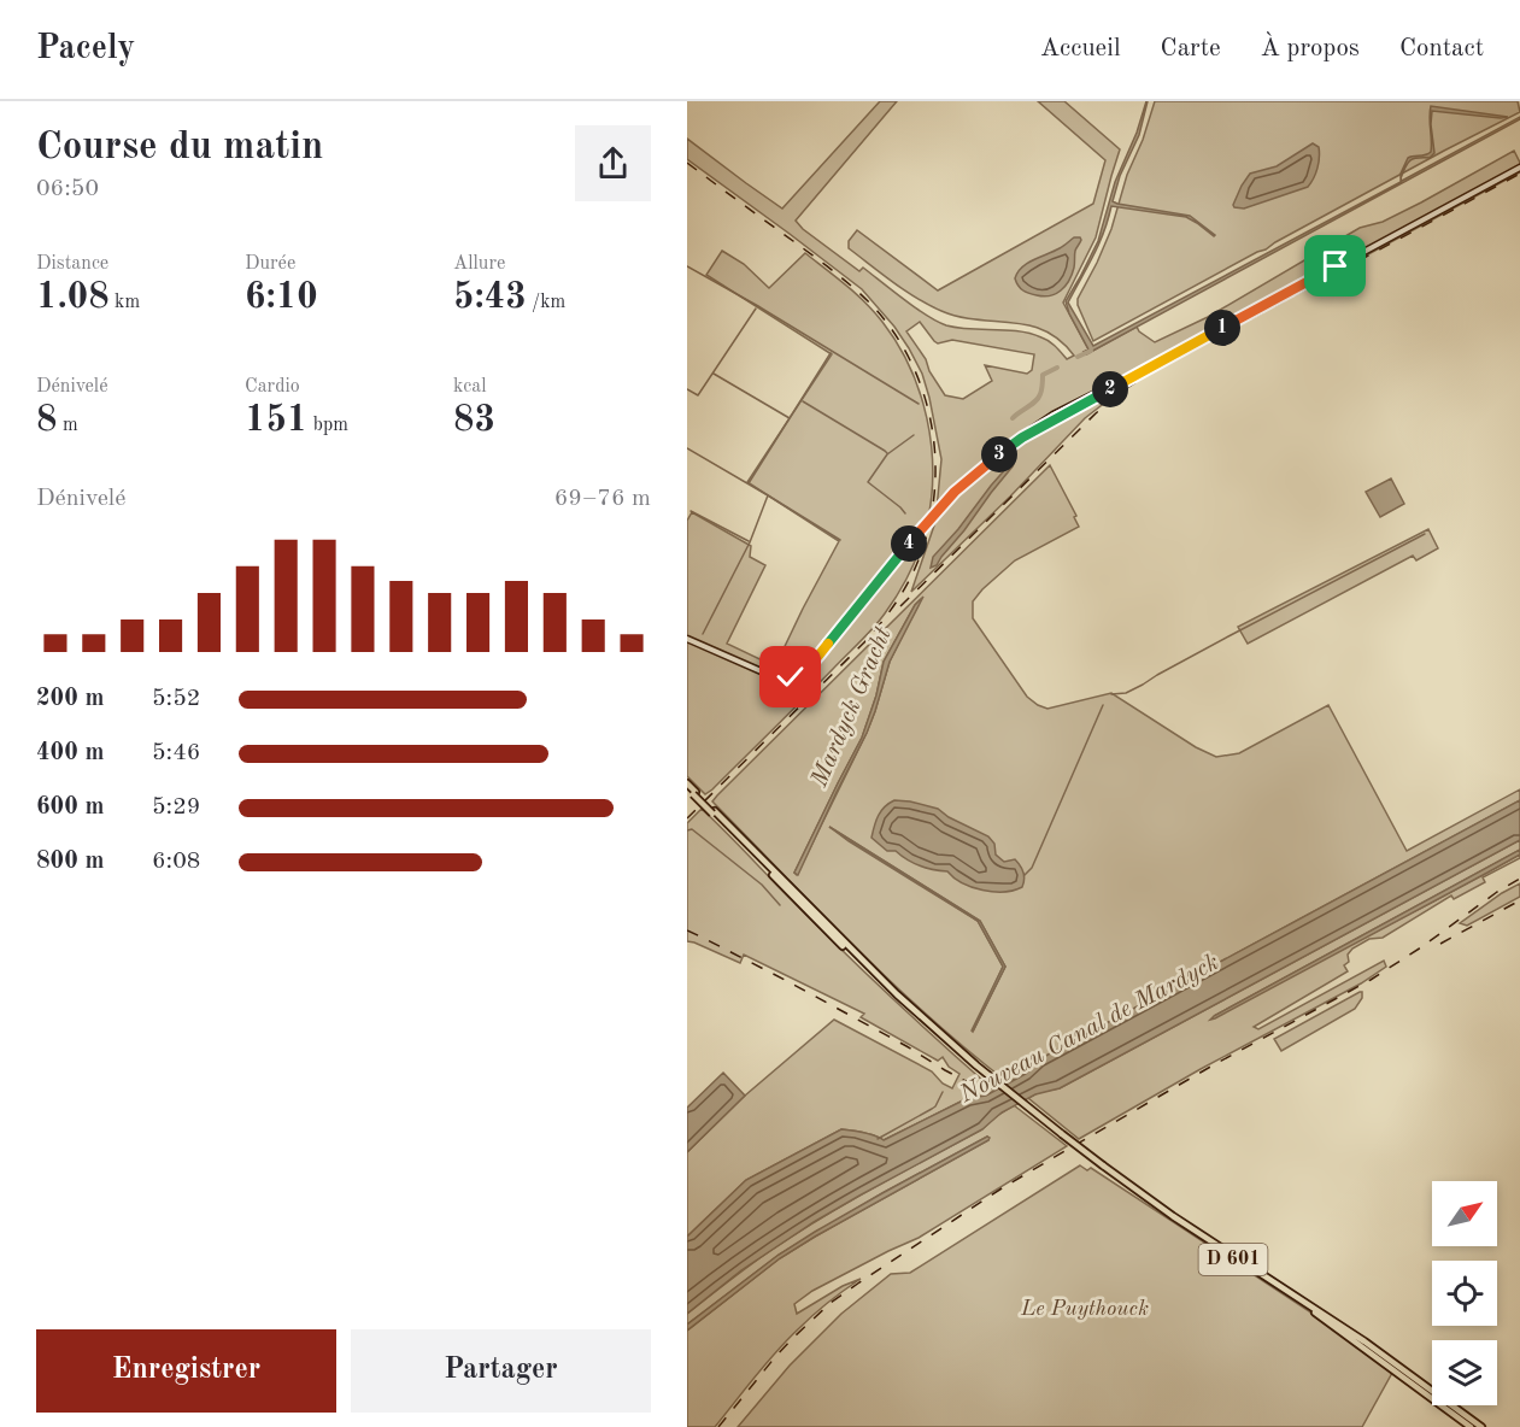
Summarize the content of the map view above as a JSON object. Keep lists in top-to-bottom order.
{
  "streets": {
    "main road": ["D 601"]
  },
  "water": ["Mardyck Gracht", "Nouveau Canal de Mardyck"],
  "parks": ["Le Puythouck"],
  "north": "top right",
  "page": {
    "header": "Pacely",
    "nav": [
      "Accueil",
      "Carte",
      "À propos",
      "Contact"
    ],
    "heading": ["Course du matin", "06:50"],
    "stats": [
      ["Distance", "1.08 km"],
      ["Durée", "6:10"],
      ["Allure", "5:43 /km"],
      ["Dénivelé", "8 m"],
      ["Cardio", "151 bpm"],
      ["kcal", "83"]
    ],
    "pins": [
      "1",
      "2",
      "3",
      "4"
    ],
    "chart": ["Dénivelé", "69–76 m"],
    "list": [
      {
        "name": "200 m",
        "note": "5:52"
      },
      {
        "name": "400 m",
        "note": "5:46"
      },
      {
        "name": "600 m",
        "note": "5:29"
      },
      {
        "name": "800 m",
        "note": "6:08"
      }
    ],
    "buttons": ["Enregistrer", "Partager"]
  }
}
